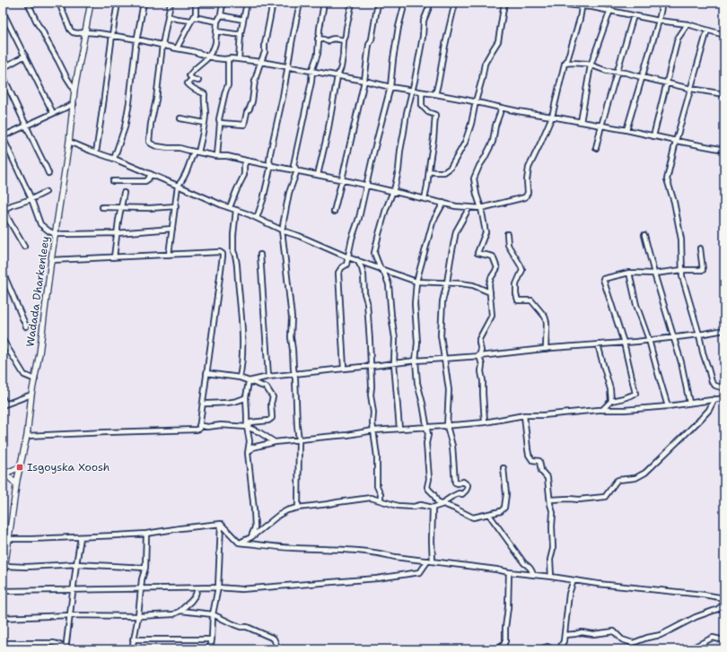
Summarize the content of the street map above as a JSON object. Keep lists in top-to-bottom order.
{
  "streets": {
    "main road": ["Wadada Dharkenleey"]
  },
  "places": {
    "transit": ["Isgoyska Xoosh"]
  }
}
